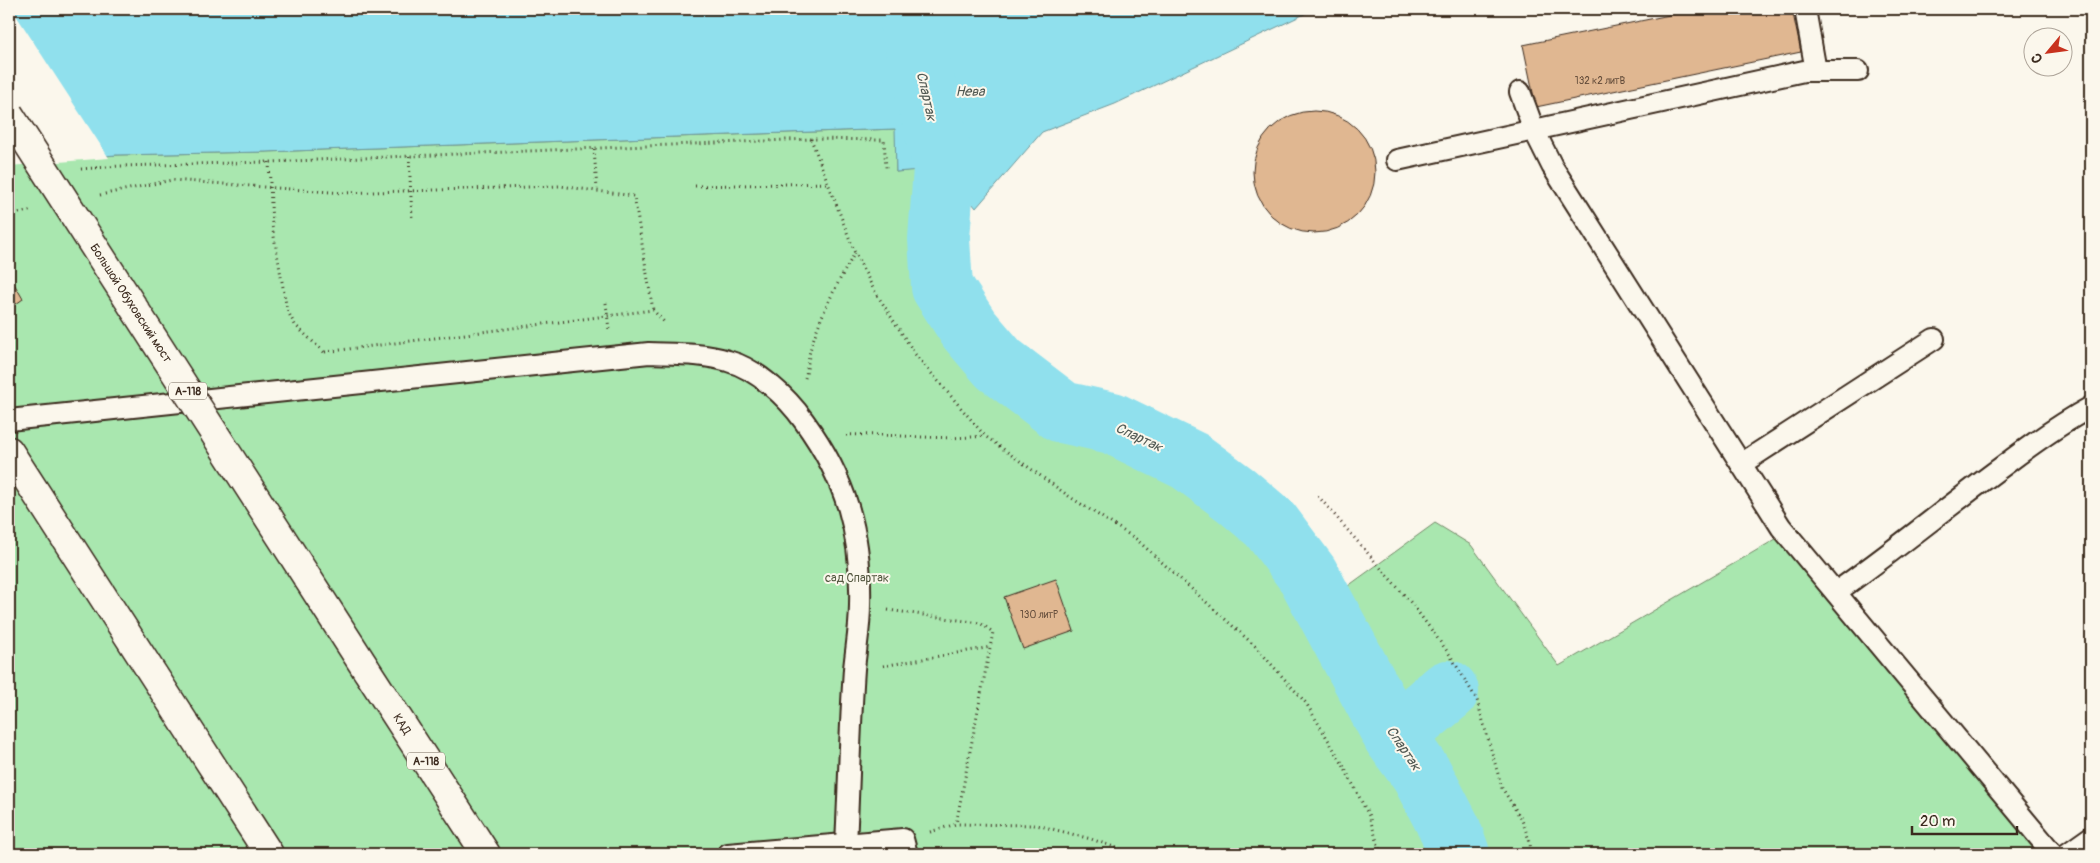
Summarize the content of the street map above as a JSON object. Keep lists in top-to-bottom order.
{
  "streets": {
    "highway": ["Большой Обуховский мост", "А-118", "КАД"]
  },
  "crossings": [
    ["Большой Обуховский мост", "КАД"]
  ],
  "water": ["Нева", "Спартак"],
  "parks": ["сад Спартак"],
  "house_numbers": ["132 к2 литВ", "130 литР"],
  "scale_bar": "20 m",
  "north": "bottom left"
}
